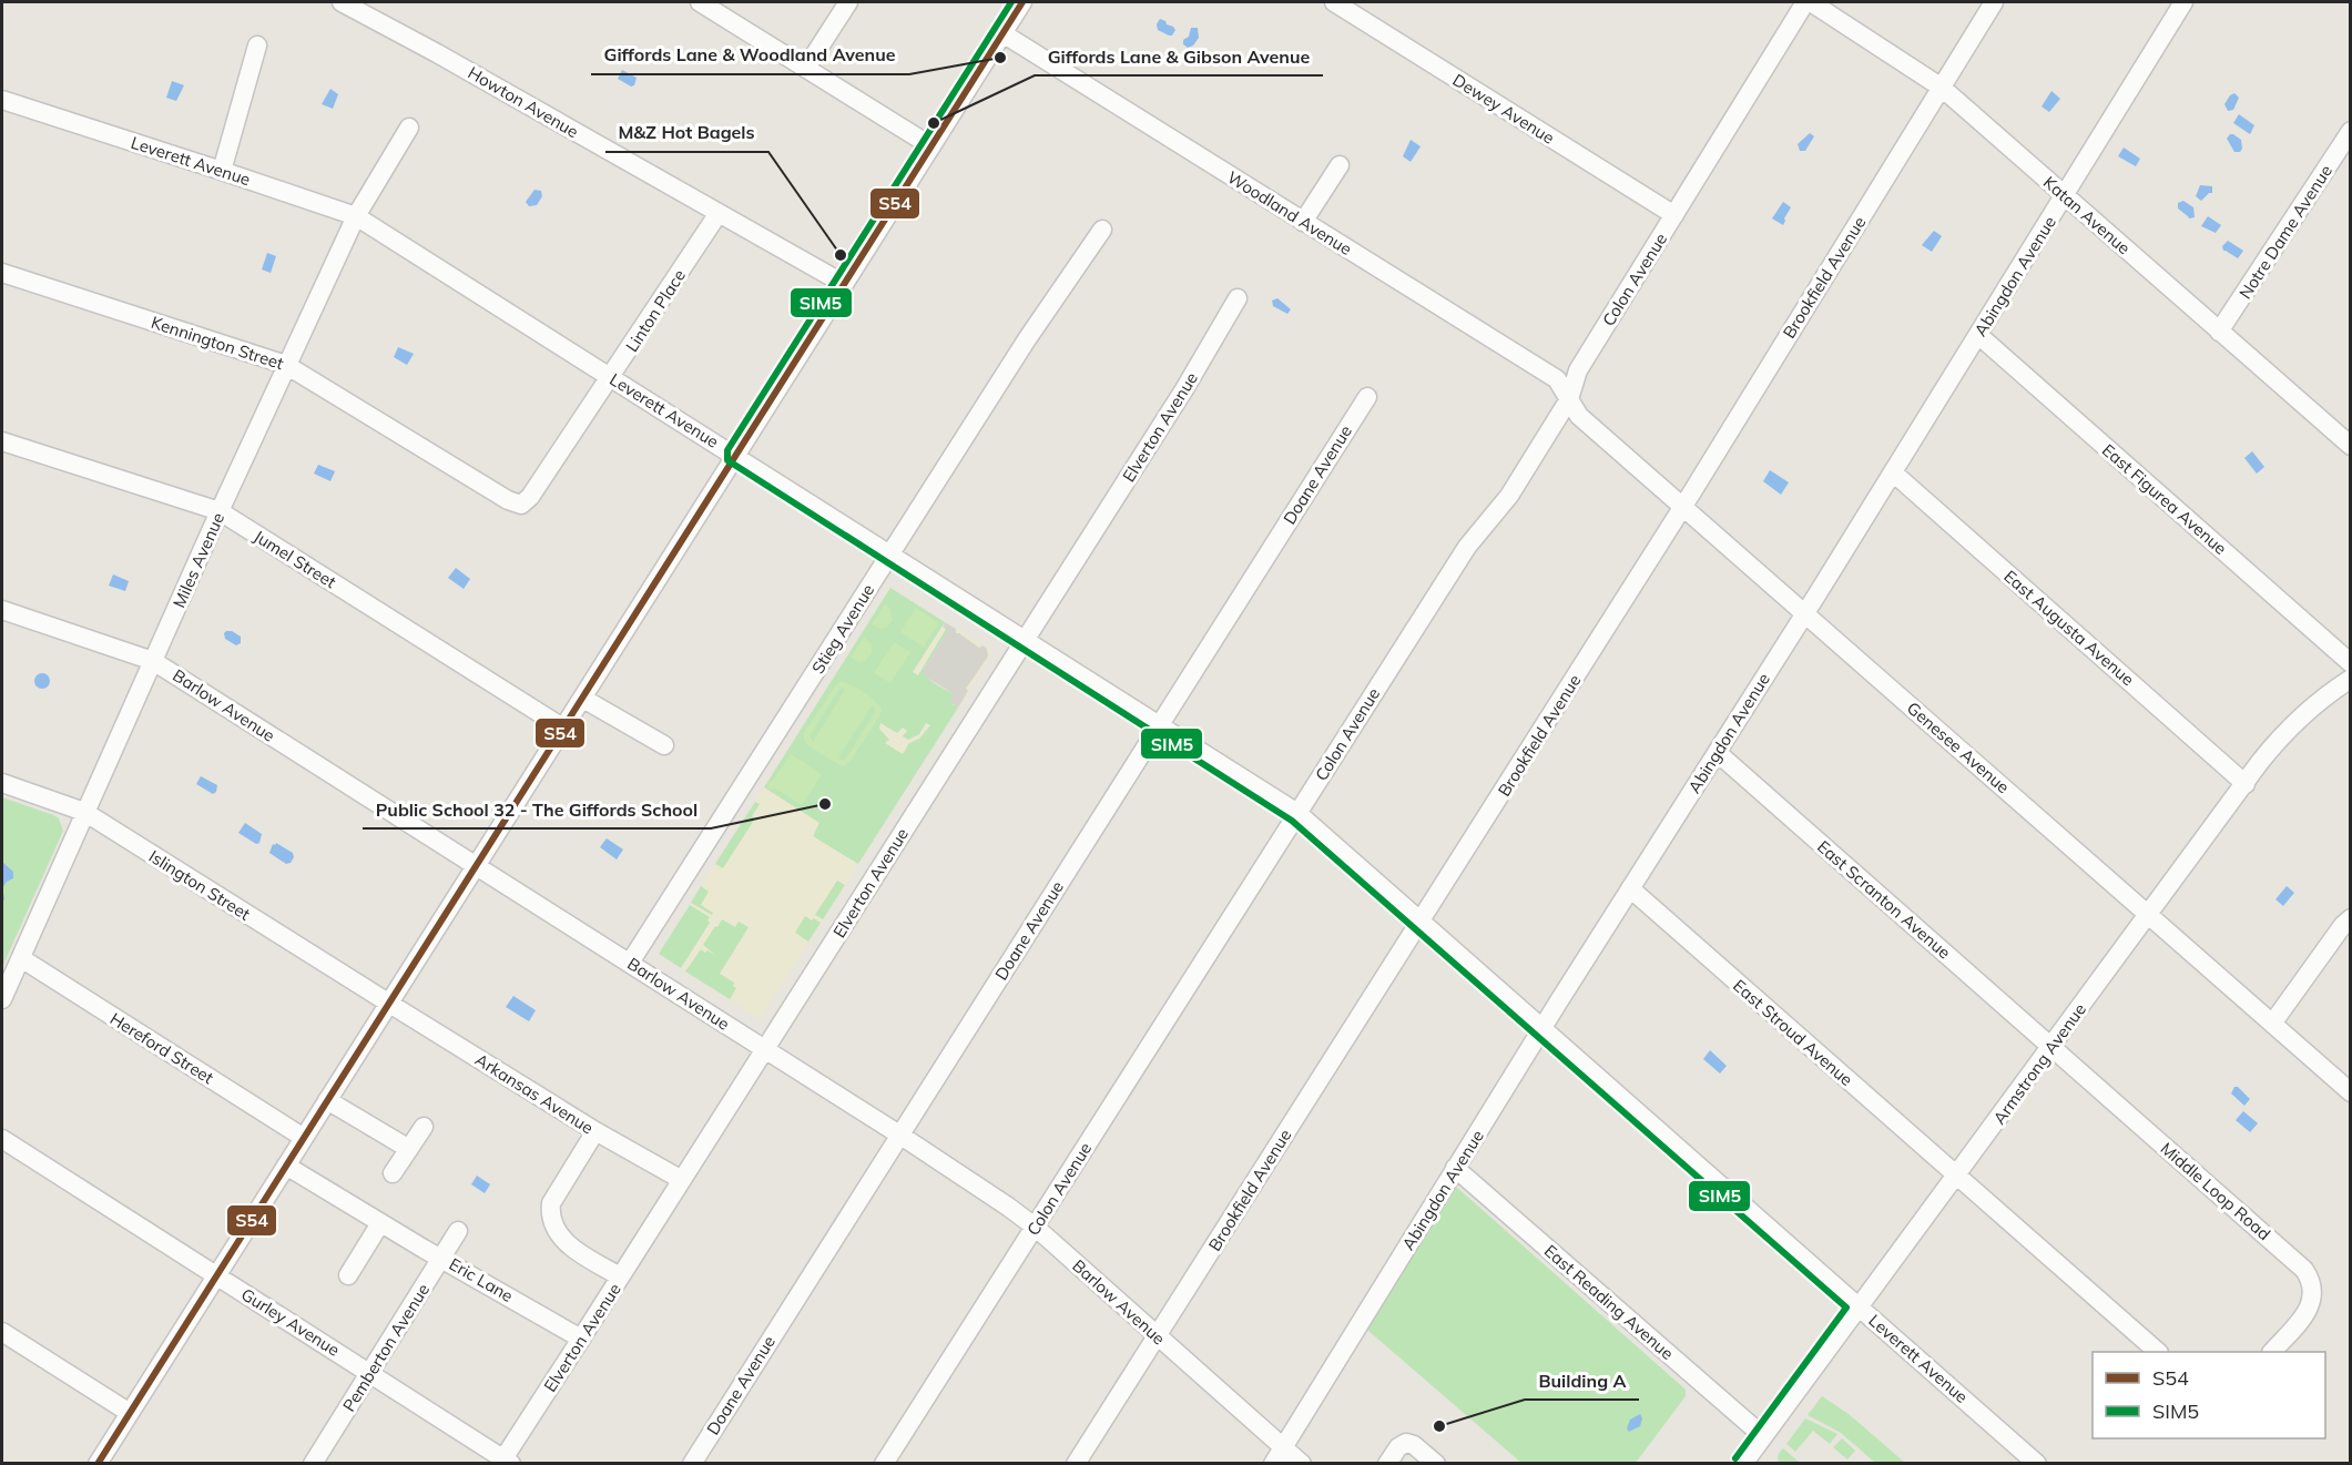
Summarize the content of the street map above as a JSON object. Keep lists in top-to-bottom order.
{
  "streets": {
    "street": [
      "Howton Avenue",
      "Dewey Avenue",
      "Leverett Avenue",
      "Woodland Avenue",
      "Katan Avenue",
      "Notre Dame Avenue",
      "Abingdon Avenue",
      "Brookfield Avenue",
      "Colon Avenue",
      "Linton Place",
      "Kennington Street",
      "Elverton Avenue",
      "Doane Avenue",
      "East Figurea Avenue",
      "Jumel Street",
      "Miles Avenue",
      "East Augusta Avenue",
      "Stieg Avenue",
      "Barlow Avenue",
      "Genesee Avenue",
      "Islington Street",
      "East Scranton Avenue",
      "East Stroud Avenue",
      "Hereford Street",
      "Armstrong Avenue",
      "Arkansas Avenue",
      "Middle Loop Road",
      "Eric Lane",
      "East Reading Avenue",
      "Gurley Avenue",
      "Pemberton Avenue"
    ]
  },
  "crossings": [
    ["Howton Avenue", "Linton Place"],
    ["Dewey Avenue", "Colon Avenue"],
    ["Leverett Avenue", "Abingdon Avenue"],
    ["Leverett Avenue", "Brookfield Avenue"],
    ["Leverett Avenue", "Colon Avenue"],
    ["Leverett Avenue", "Linton Place"],
    ["Leverett Avenue", "Elverton Avenue"],
    ["Leverett Avenue", "Doane Avenue"],
    ["Leverett Avenue", "Miles Avenue"],
    ["Leverett Avenue", "Stieg Avenue"],
    ["Leverett Avenue", "Armstrong Avenue"],
    ["Woodland Avenue", "Colon Avenue"],
    ["Woodland Avenue", "Genesee Avenue"],
    ["Katan Avenue", "Notre Dame Avenue"],
    ["Katan Avenue", "Abingdon Avenue"],
    ["Katan Avenue", "Brookfield Avenue"],
    ["Abingdon Avenue", "East Figurea Avenue"],
    ["Abingdon Avenue", "East Augusta Avenue"],
    ["Abingdon Avenue", "Barlow Avenue"],
    ["Abingdon Avenue", "Genesee Avenue"],
    ["Abingdon Avenue", "East Scranton Avenue"],
    ["Abingdon Avenue", "East Stroud Avenue"],
    ["Abingdon Avenue", "East Reading Avenue"],
    ["Brookfield Avenue", "Barlow Avenue"],
    ["Brookfield Avenue", "Genesee Avenue"],
    ["Colon Avenue", "Barlow Avenue"],
    ["Colon Avenue", "Genesee Avenue"],
    ["Linton Place", "Kennington Street"],
    ["Kennington Street", "Miles Avenue"],
    ["Elverton Avenue", "Barlow Avenue"],
    ["Elverton Avenue", "Arkansas Avenue"],
    ["Elverton Avenue", "Eric Lane"],
    ["Elverton Avenue", "Gurley Avenue"],
    ["Doane Avenue", "Barlow Avenue"],
    ["Jumel Street", "Miles Avenue"],
    ["Miles Avenue", "Barlow Avenue"],
    ["Miles Avenue", "Islington Street"],
    ["Miles Avenue", "Hereford Street"],
    ["East Augusta Avenue", "Armstrong Avenue"],
    ["Stieg Avenue", "Barlow Avenue"],
    ["Genesee Avenue", "Armstrong Avenue"],
    ["Islington Street", "Arkansas Avenue"],
    ["East Scranton Avenue", "Armstrong Avenue"],
    ["East Scranton Avenue", "Middle Loop Road"],
    ["East Stroud Avenue", "Armstrong Avenue"],
    ["Armstrong Avenue", "Middle Loop Road"],
    ["Armstrong Avenue", "East Reading Avenue"],
    ["Eric Lane", "Pemberton Avenue"],
    ["Gurley Avenue", "Pemberton Avenue"]
  ],
  "places": [
    "Giffords Lane & Woodland Avenue",
    "Giffords Lane & Gibson Avenue",
    "M&Z Hot Bagels",
    "Public School 32 - The Giffords School",
    "Building A"
  ],
  "lines": ["transit line S54", "transit line SIM5"],
  "legend": ["S54", "SIM5"]
}
